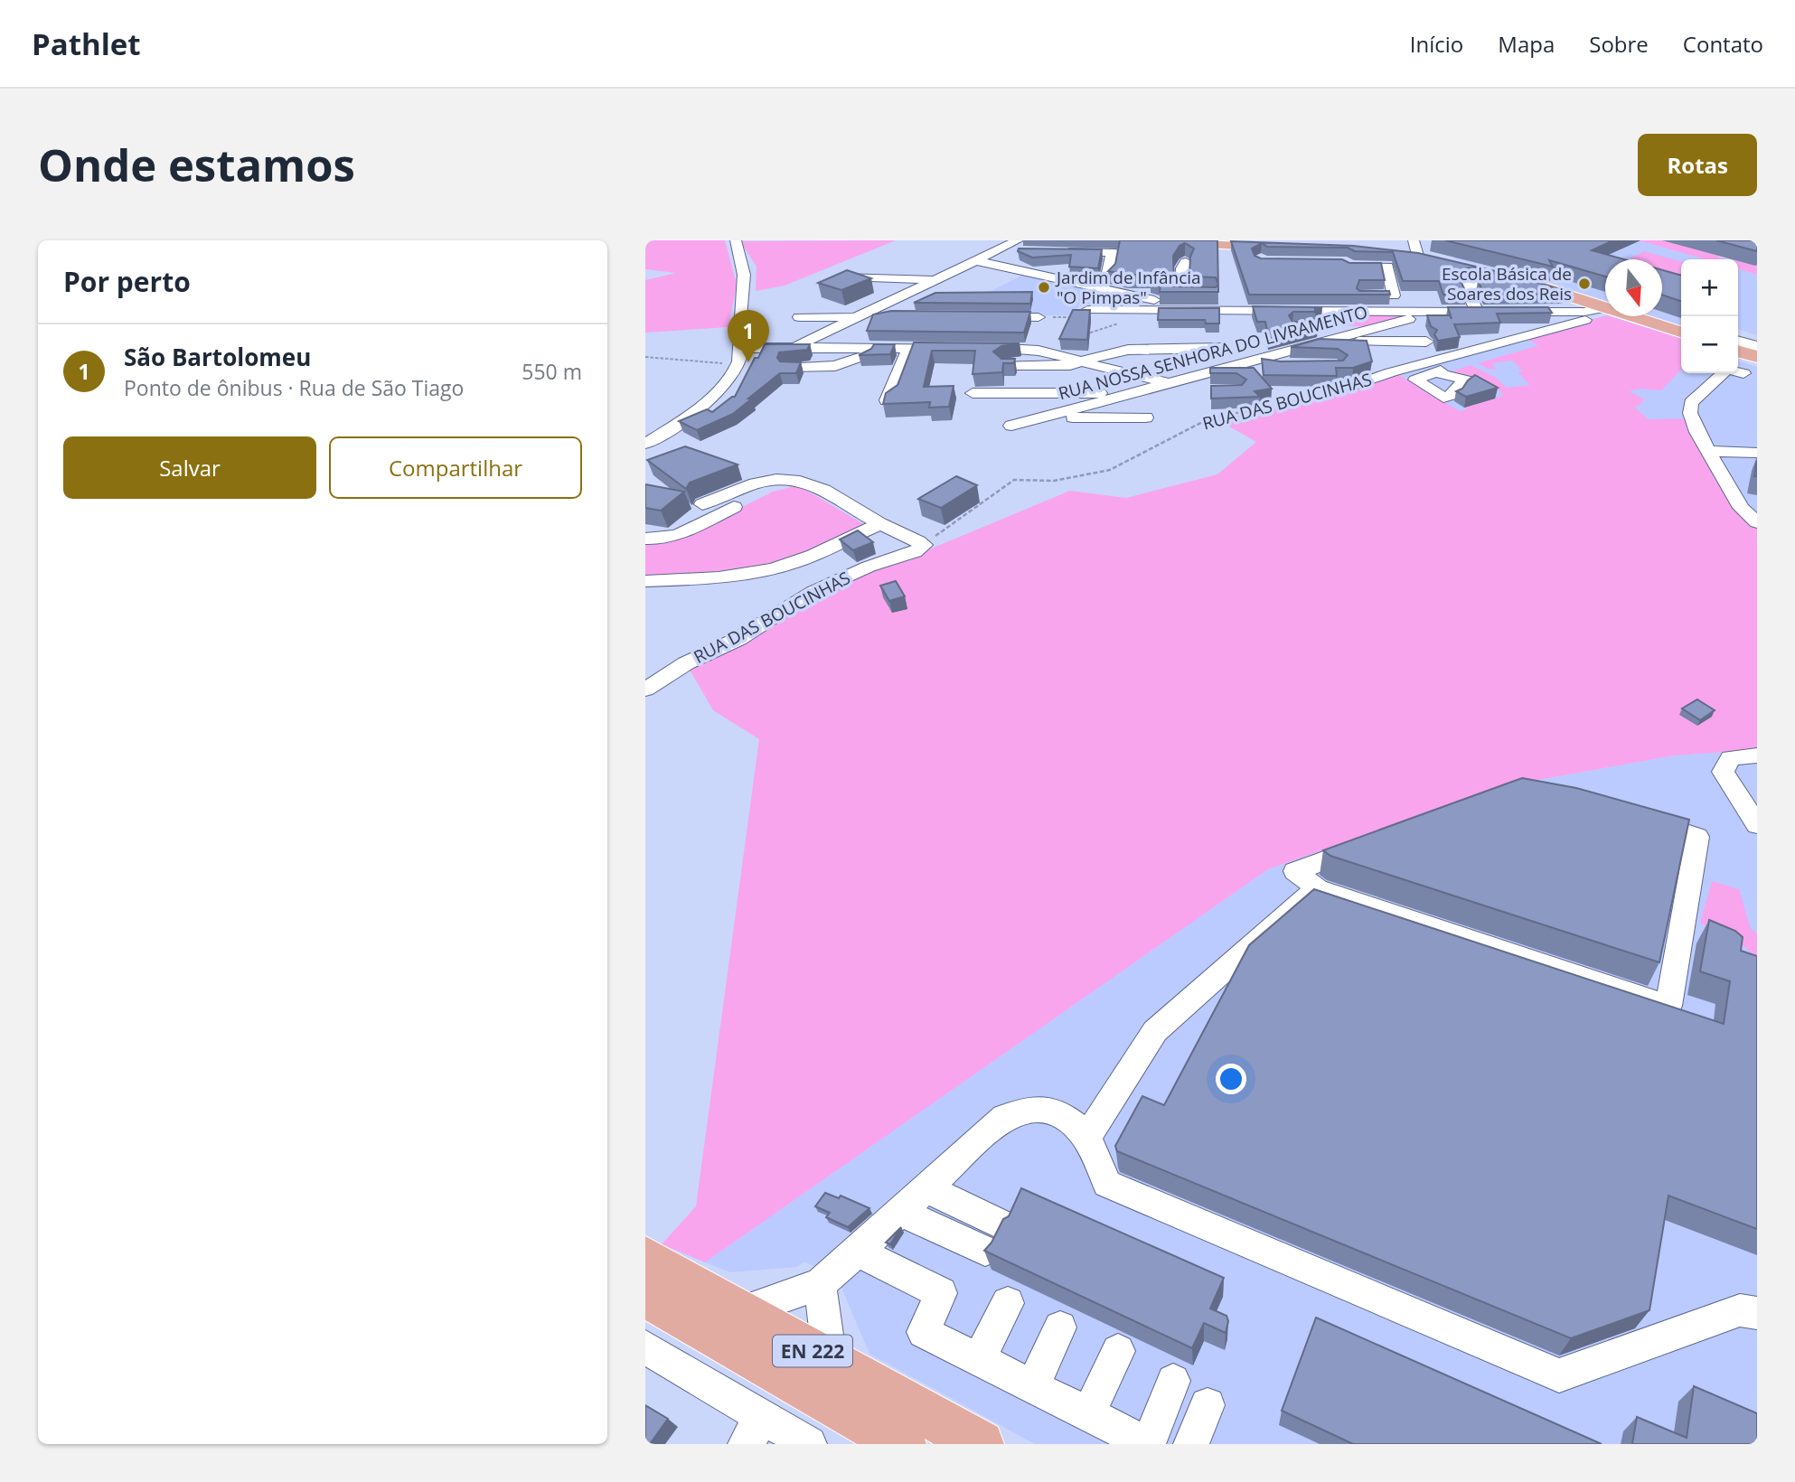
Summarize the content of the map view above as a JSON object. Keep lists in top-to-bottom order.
{
  "streets": {
    "main road": ["EN 222"],
    "street": ["RUA NOSSA SENHORA DO LIVRAMENTO", "RUA DAS BOUCINHAS"]
  },
  "places": ["Escola Básica de Soares dos Reis", "Jardim de Infância \"O Pimpas\""],
  "north": "bottom",
  "page": {
    "header": "Pathlet",
    "nav": [
      "Início",
      "Mapa",
      "Sobre",
      "Contato"
    ],
    "buttons": [
      "Rotas",
      ["Salvar", "Compartilhar"]
    ],
    "title": "Onde estamos",
    "heading": "Por perto",
    "map_buttons": ["+", "−"],
    "pins": "1",
    "list": [
      {
        "mark": "1",
        "name": "São Bartolomeu",
        "note": "Ponto de ônibus · Rua de São Tiago",
        "value": "550 m"
      }
    ]
  }
}
